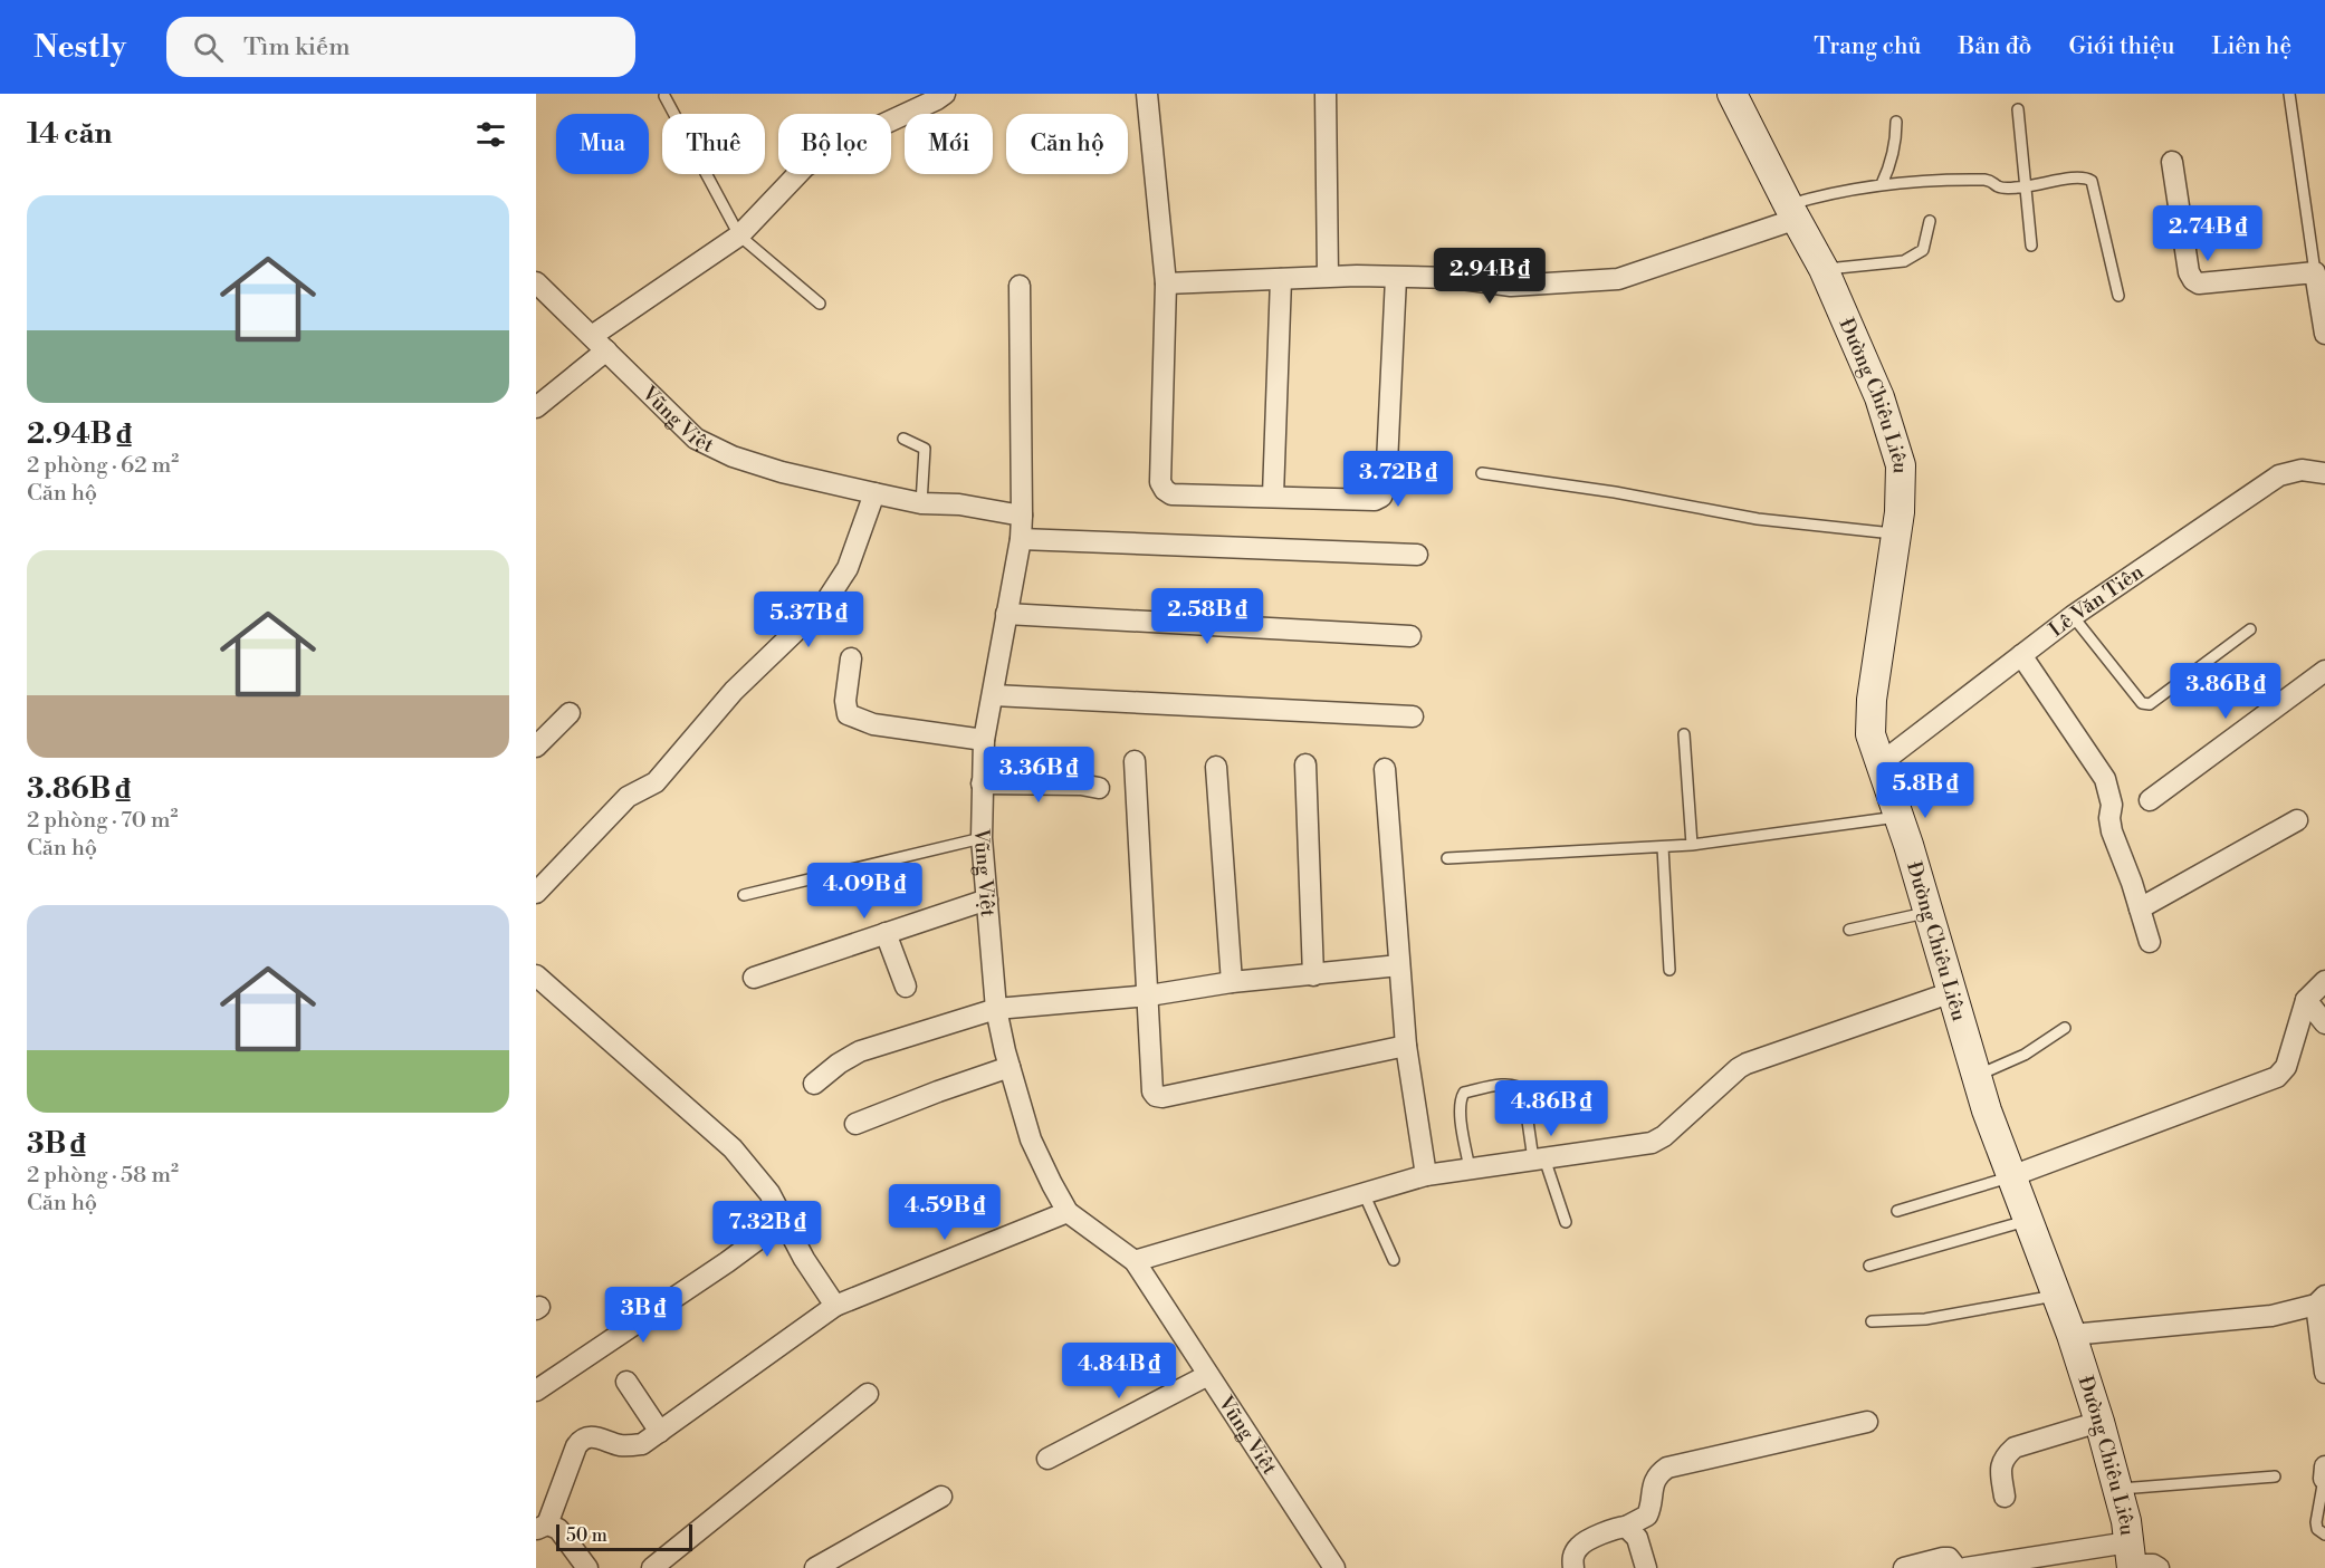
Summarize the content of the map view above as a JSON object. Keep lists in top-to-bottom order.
{
  "streets": {
    "street": ["Đường Chiêu Liêu", "Vũng Việt", "Lê Văn Tiên"]
  },
  "crossings": [
    ["Đường Chiêu Liêu", "Lê Văn Tiên"]
  ],
  "scale_bar": "50 m",
  "page": {
    "header": "Nestly",
    "search": "Tìm kiếm",
    "nav": [
      "Trang chủ",
      "Bản đồ",
      "Giới thiệu",
      "Liên hệ"
    ],
    "heading": "14 căn",
    "chip": [
      "Mua",
      "Thuê",
      "Bộ lọc",
      "Mới",
      "Căn hộ"
    ],
    "list": [
      {
        "name": "2.94B ₫",
        "note": "2 phòng · 62 m² · Căn hộ"
      },
      {
        "name": "3.86B ₫",
        "note": "2 phòng · 70 m² · Căn hộ"
      },
      {
        "name": "3B ₫",
        "note": "2 phòng · 58 m² · Căn hộ"
      }
    ],
    "price": [
      "2.74B ₫",
      "2.94B ₫",
      "3.72B ₫",
      "2.58B ₫",
      "5.37B ₫",
      "3.86B ₫",
      "3.36B ₫",
      "5.8B ₫",
      "4.09B ₫",
      "4.86B ₫",
      "4.59B ₫",
      "7.32B ₫",
      "3B ₫",
      "4.84B ₫"
    ],
    "scale": "50 m"
  }
}
